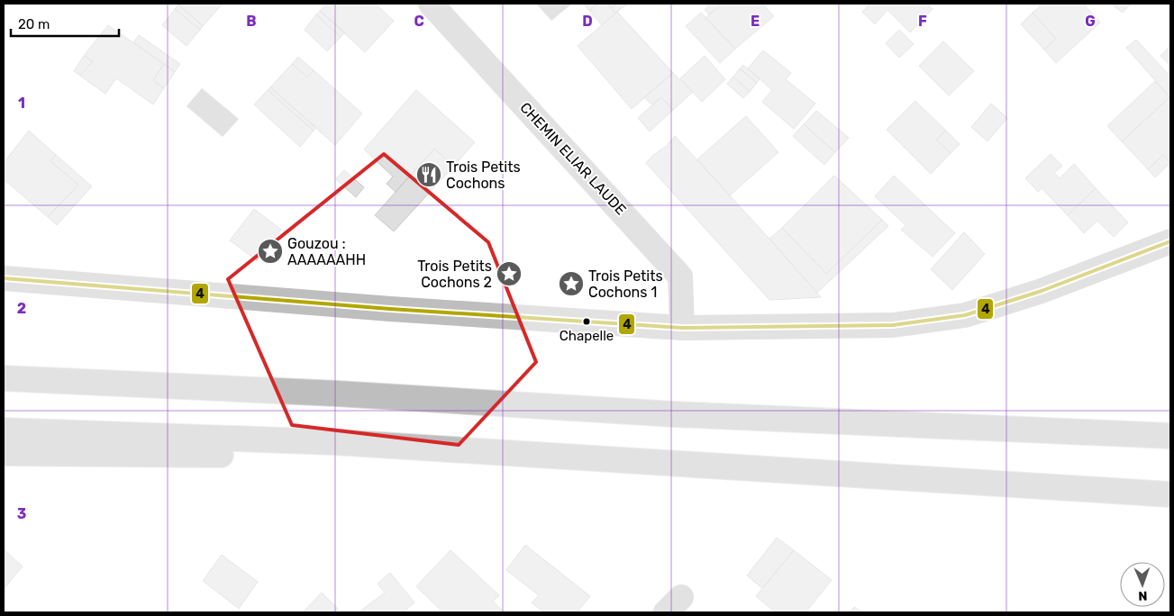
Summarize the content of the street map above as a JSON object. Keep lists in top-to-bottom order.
{
  "streets": {
    "main road": ["CHEMIN ELIAR LAUDE"]
  },
  "places": {
    "restaurant": ["Trois Petits Cochons"],
    "place": ["Gouzou : AAAAAAHH", "Trois Petits Cochons 2", "Trois Petits Cochons 1"],
    "other": ["Chapelle"]
  },
  "lines": ["transit line 4"],
  "scale_bar": "20 m",
  "north": "bottom",
  "grid": {
    "columns": [
      "B",
      "C",
      "D",
      "E",
      "F",
      "G"
    ],
    "rows": ["1", "2", "3"]
  }
}
